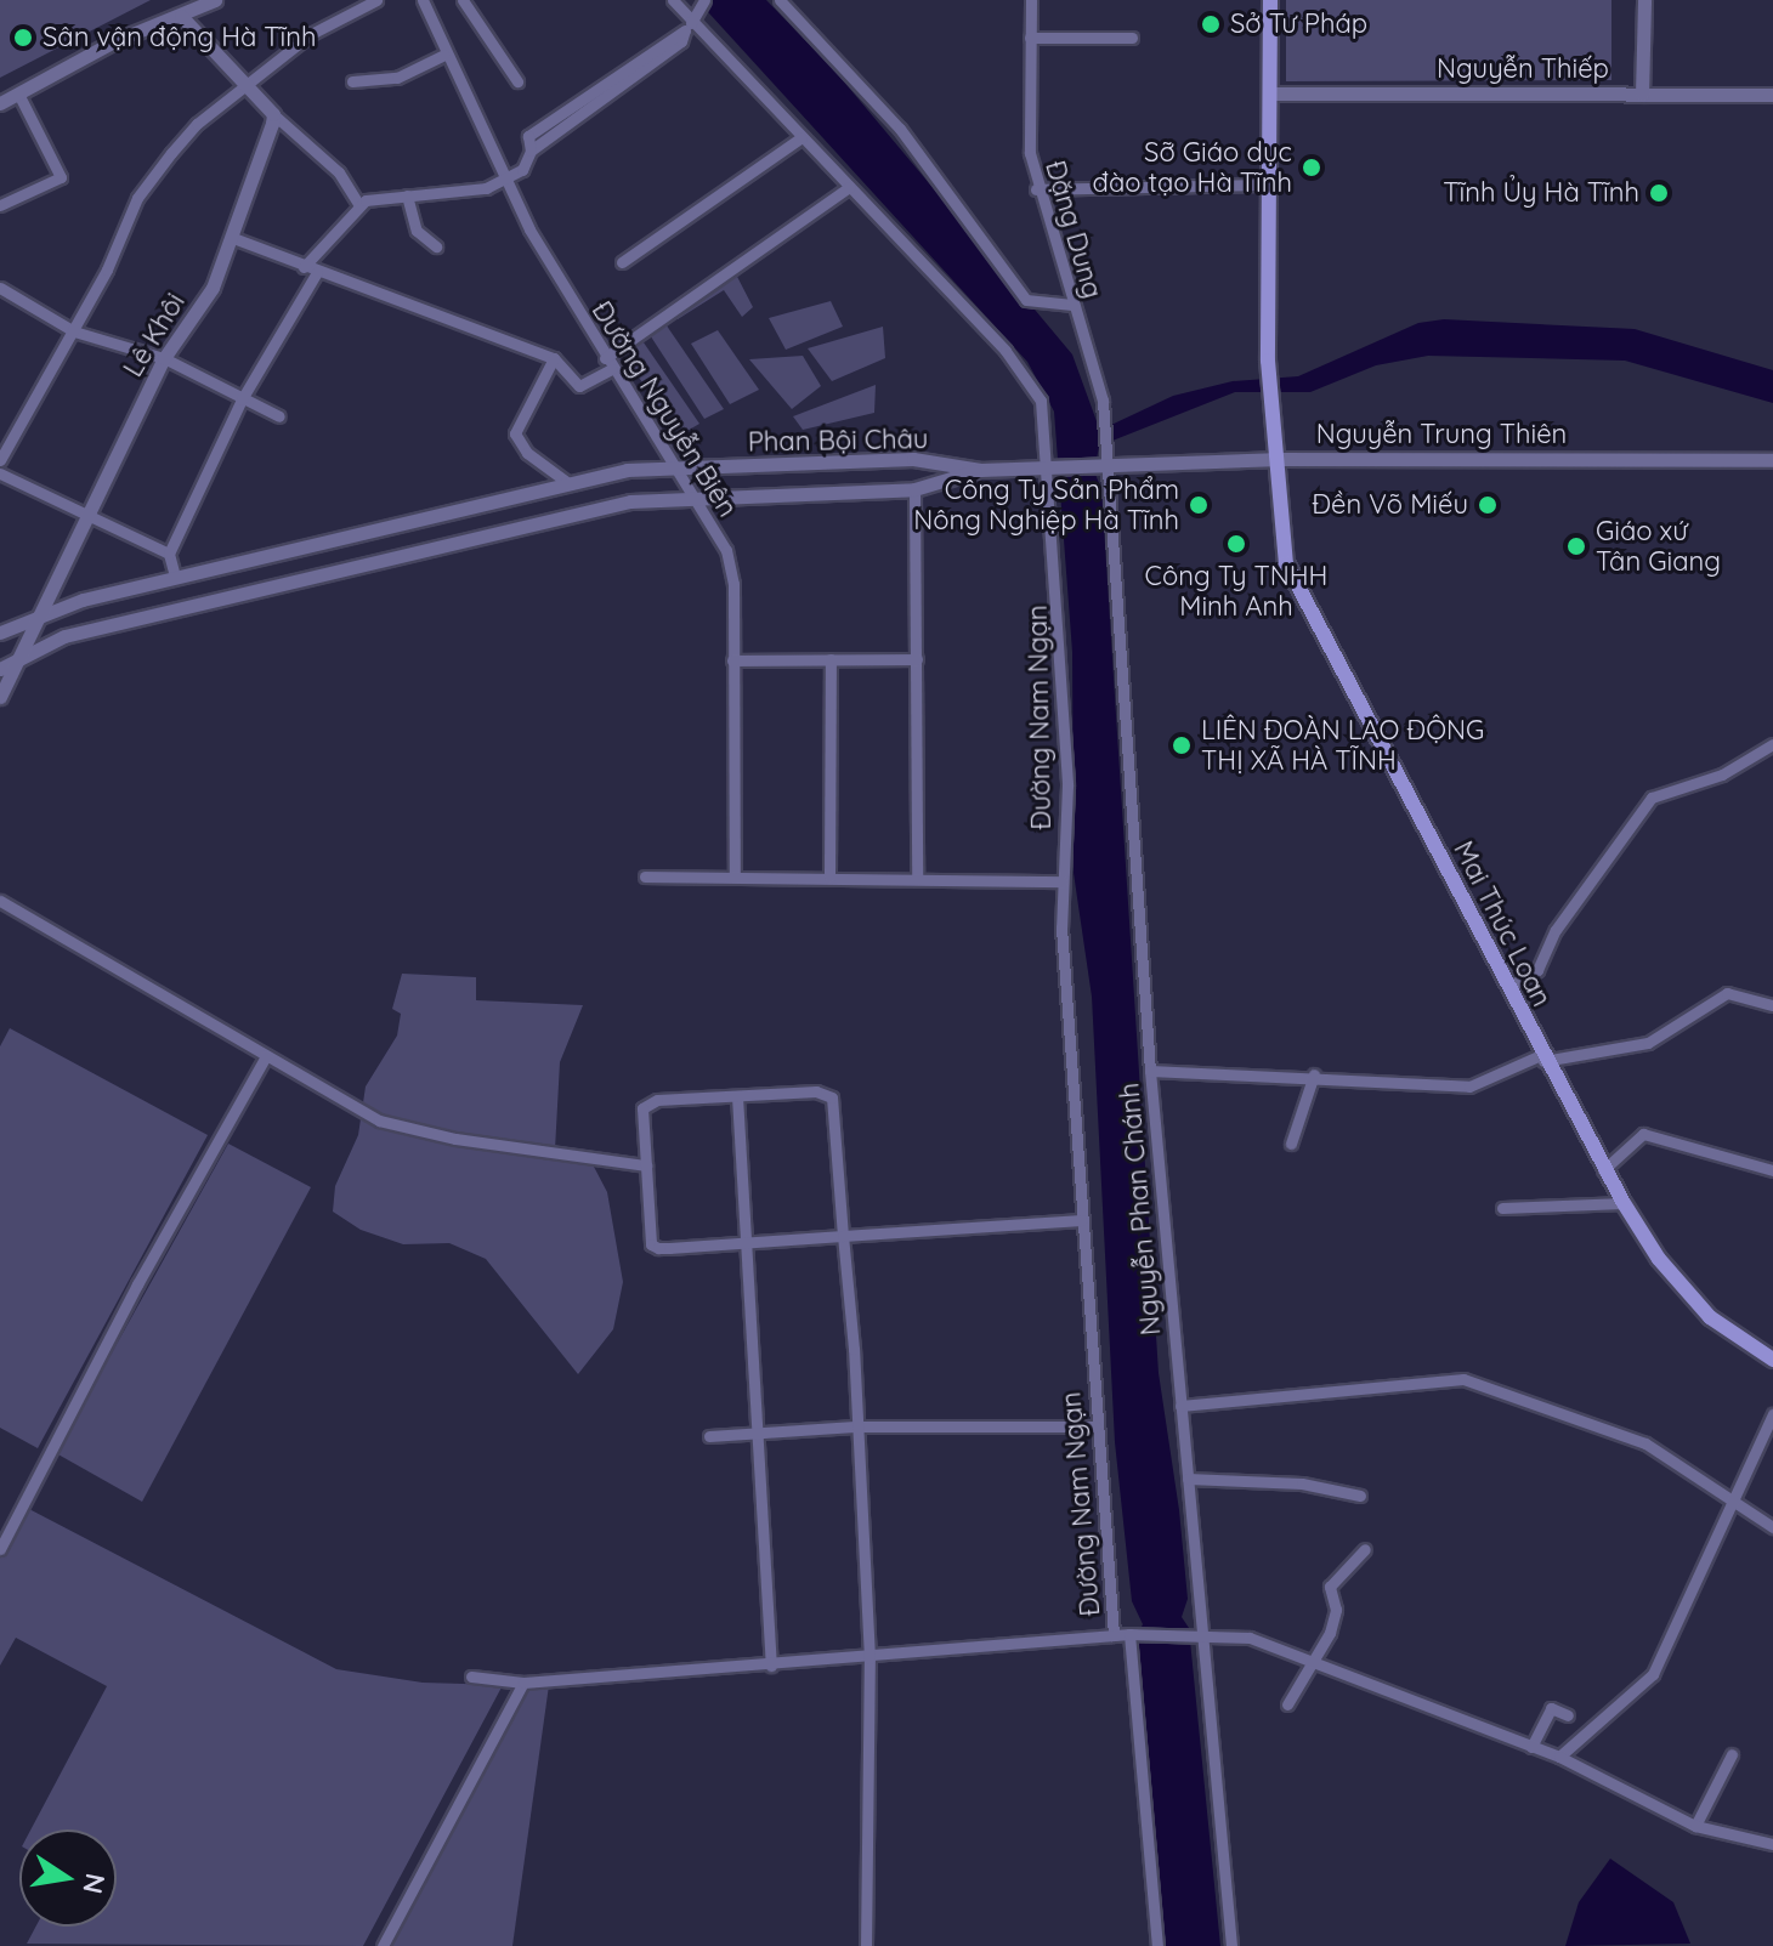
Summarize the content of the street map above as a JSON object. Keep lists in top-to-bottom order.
{
  "streets": {
    "main road": ["Mai Thúc Loan"],
    "street": [
      "Nguyễn Thiếp",
      "Đặng Dung",
      "Lê Khôi",
      "Đường Nguyễn Biên",
      "Nguyễn Trung Thiên",
      "Phan Bội Châu",
      "Đường Nam Ngạn",
      "Nguyễn Phan Chánh"
    ]
  },
  "crossings": [
    ["Nguyễn Thiếp", "Mai Thúc Loan"],
    ["Đặng Dung", "Nguyễn Trung Thiên"],
    ["Đặng Dung", "Nguyễn Phan Chánh"],
    ["Lê Khôi", "Phan Bội Châu"],
    ["Đường Nguyễn Biên", "Phan Bội Châu"],
    ["Nguyễn Trung Thiên", "Phan Bội Châu"],
    ["Nguyễn Trung Thiên", "Đường Nam Ngạn"],
    ["Nguyễn Trung Thiên", "Mai Thúc Loan"],
    ["Nguyễn Trung Thiên", "Nguyễn Phan Chánh"]
  ],
  "places": [
    "Sở Tư Pháp",
    "Sân vận động Hà Tĩnh",
    "Sỡ Giáo dục đào tạo Hà Tĩnh",
    "Tĩnh Ủy Hà Tĩnh",
    "Công Ty Sản Phẩm Nông Nghiệp Hà Tĩnh",
    "Đền Võ Miếu",
    "Công Ty TNHH Minh Anh",
    "Giáo xứ Tân Giang",
    "LIÊN ĐOÀN LAO ĐỘNG THỊ XÃ HÀ TĨNH"
  ],
  "north": "right"
}
